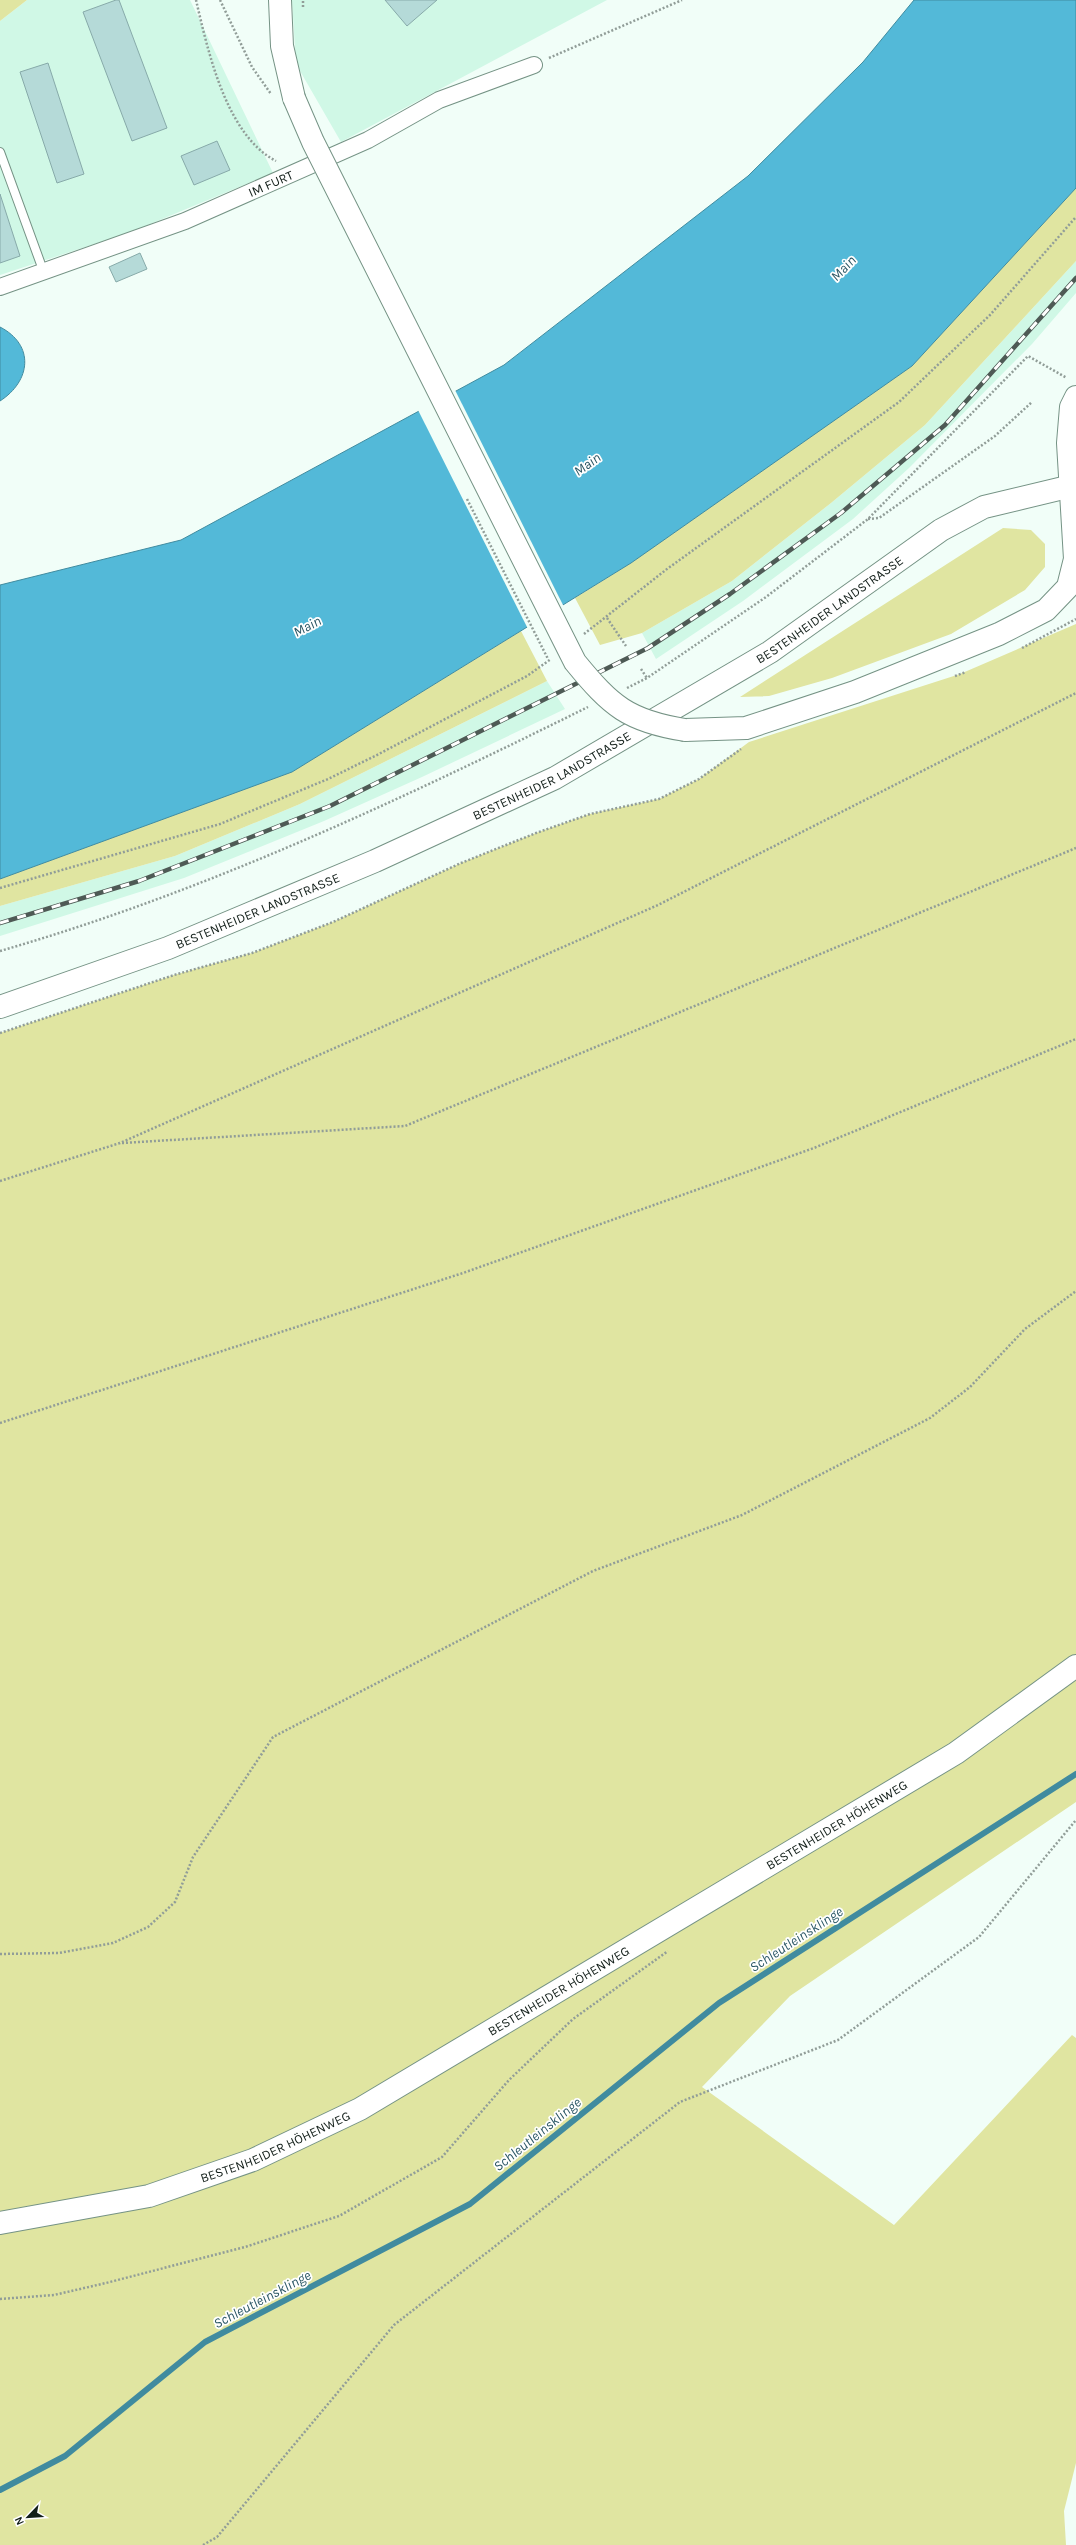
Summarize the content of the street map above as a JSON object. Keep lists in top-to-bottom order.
{
  "streets": {
    "main road": ["BESTENHEIDER LANDSTRASSE", "BESTENHEIDER HÖHENWEG"],
    "street": ["IM FURT"]
  },
  "water": ["Main", "Schleutleinsklinge"],
  "north": "bottom left"
}
